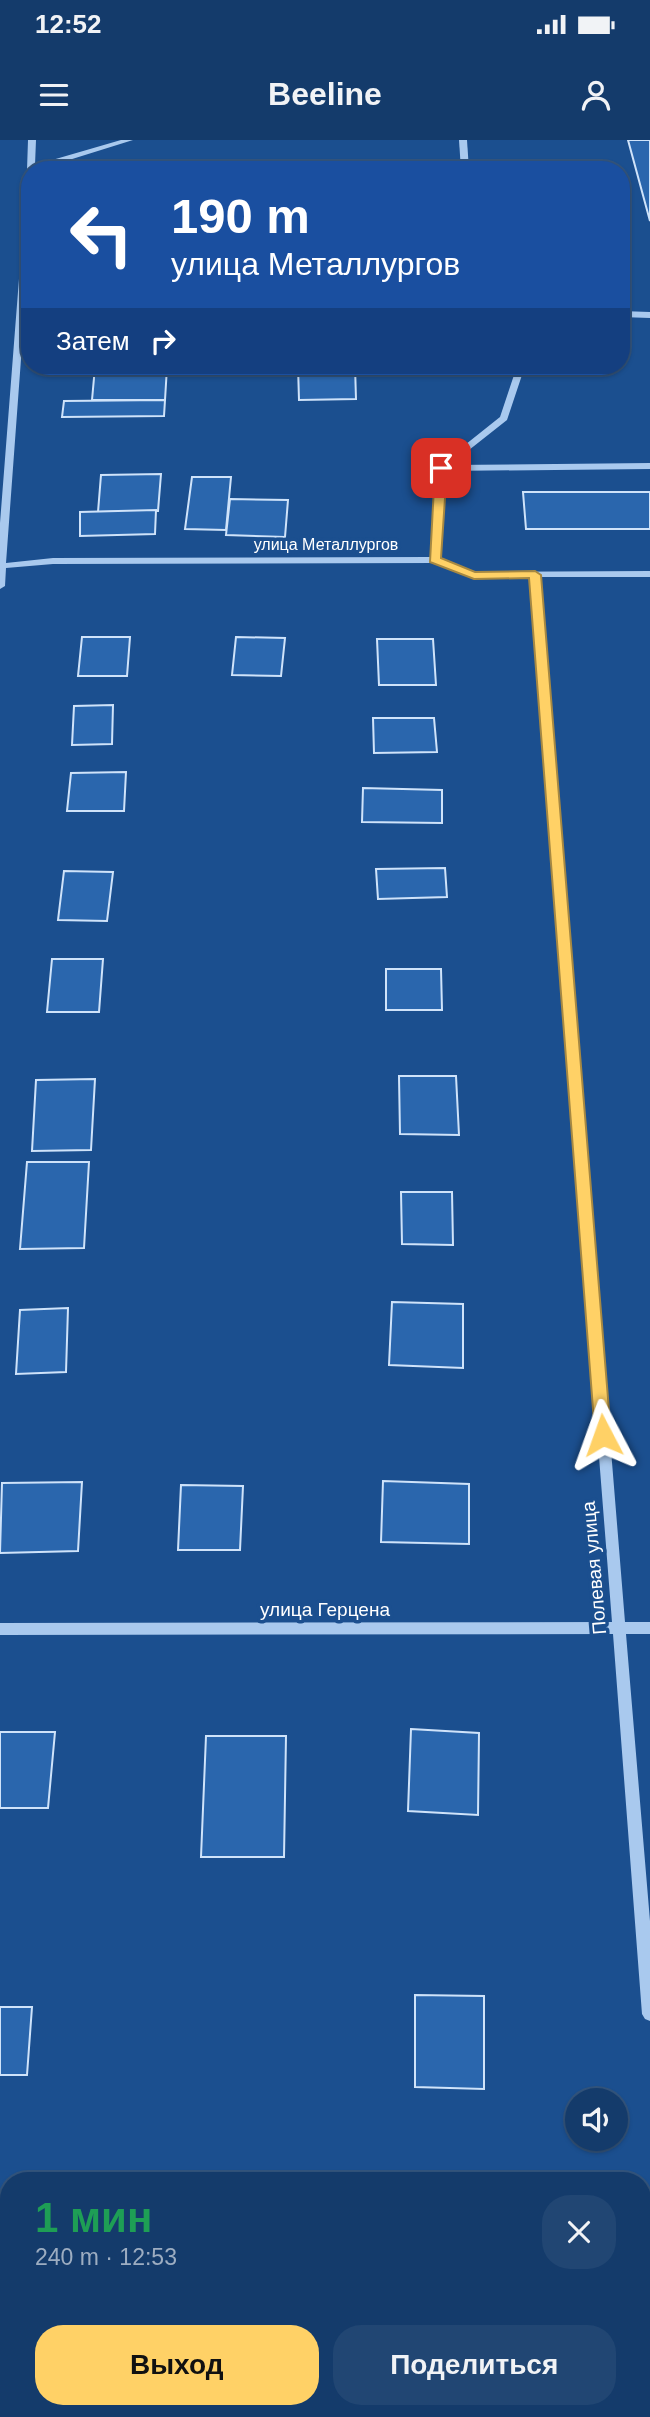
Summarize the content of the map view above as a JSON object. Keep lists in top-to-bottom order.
{
  "streets": {
    "street": ["улица Металлургов", "Полевая улица", "улица Герцена"]
  },
  "crossings": [
    ["улица Металлургов", "Полевая улица"],
    ["Полевая улица", "улица Герцена"]
  ],
  "page": {
    "status": "12:52",
    "header": "Beeline",
    "turn": ["190 m", "улица Металлургов"],
    "then": "Затем",
    "heading": ["1 мин", "240 m · 12:53"],
    "buttons": ["Выход", "Поделиться"]
  }
}
